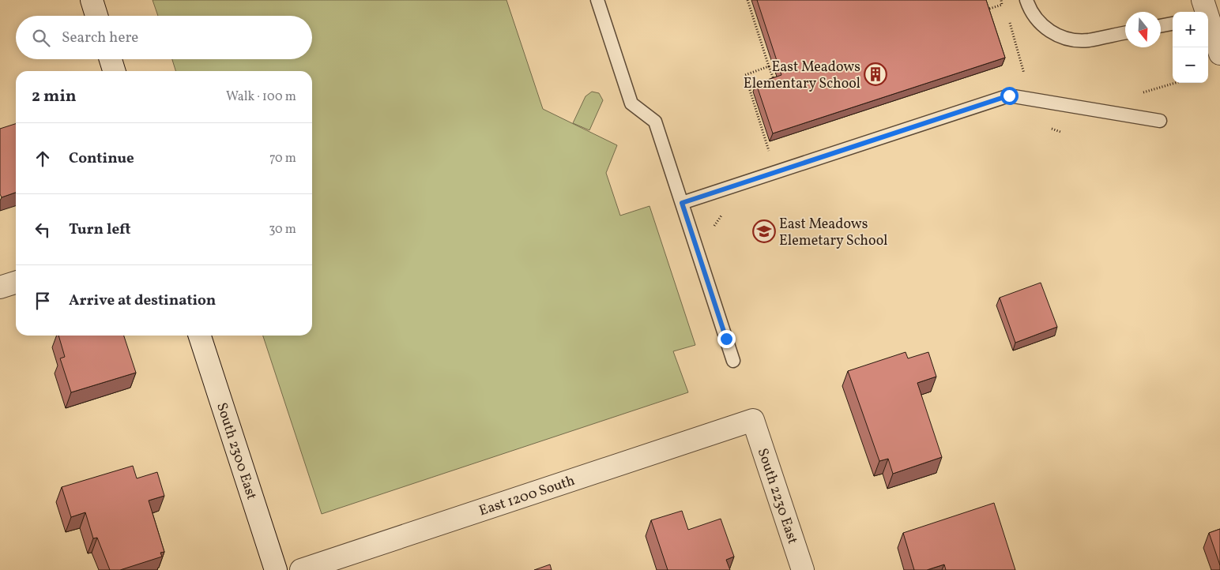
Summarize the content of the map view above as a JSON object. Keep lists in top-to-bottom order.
{
  "streets": {
    "street": ["South 2300 East", "East 1200 South", "South 2230 East"]
  },
  "crossings": [
    ["East 1200 South", "South 2230 East"]
  ],
  "places": {
    "building": ["East Meadows Elementary School"],
    "school or university": ["East Meadows Elemetary School"]
  },
  "north": "bottom",
  "page": {
    "map_buttons": ["+", "−"],
    "search": "Search here",
    "heading": ["2 min", "Walk · 100 m"],
    "list": [
      ["Continue", "70 m"],
      ["Turn left", "30 m"],
      "Arrive at destination"
    ]
  }
}
